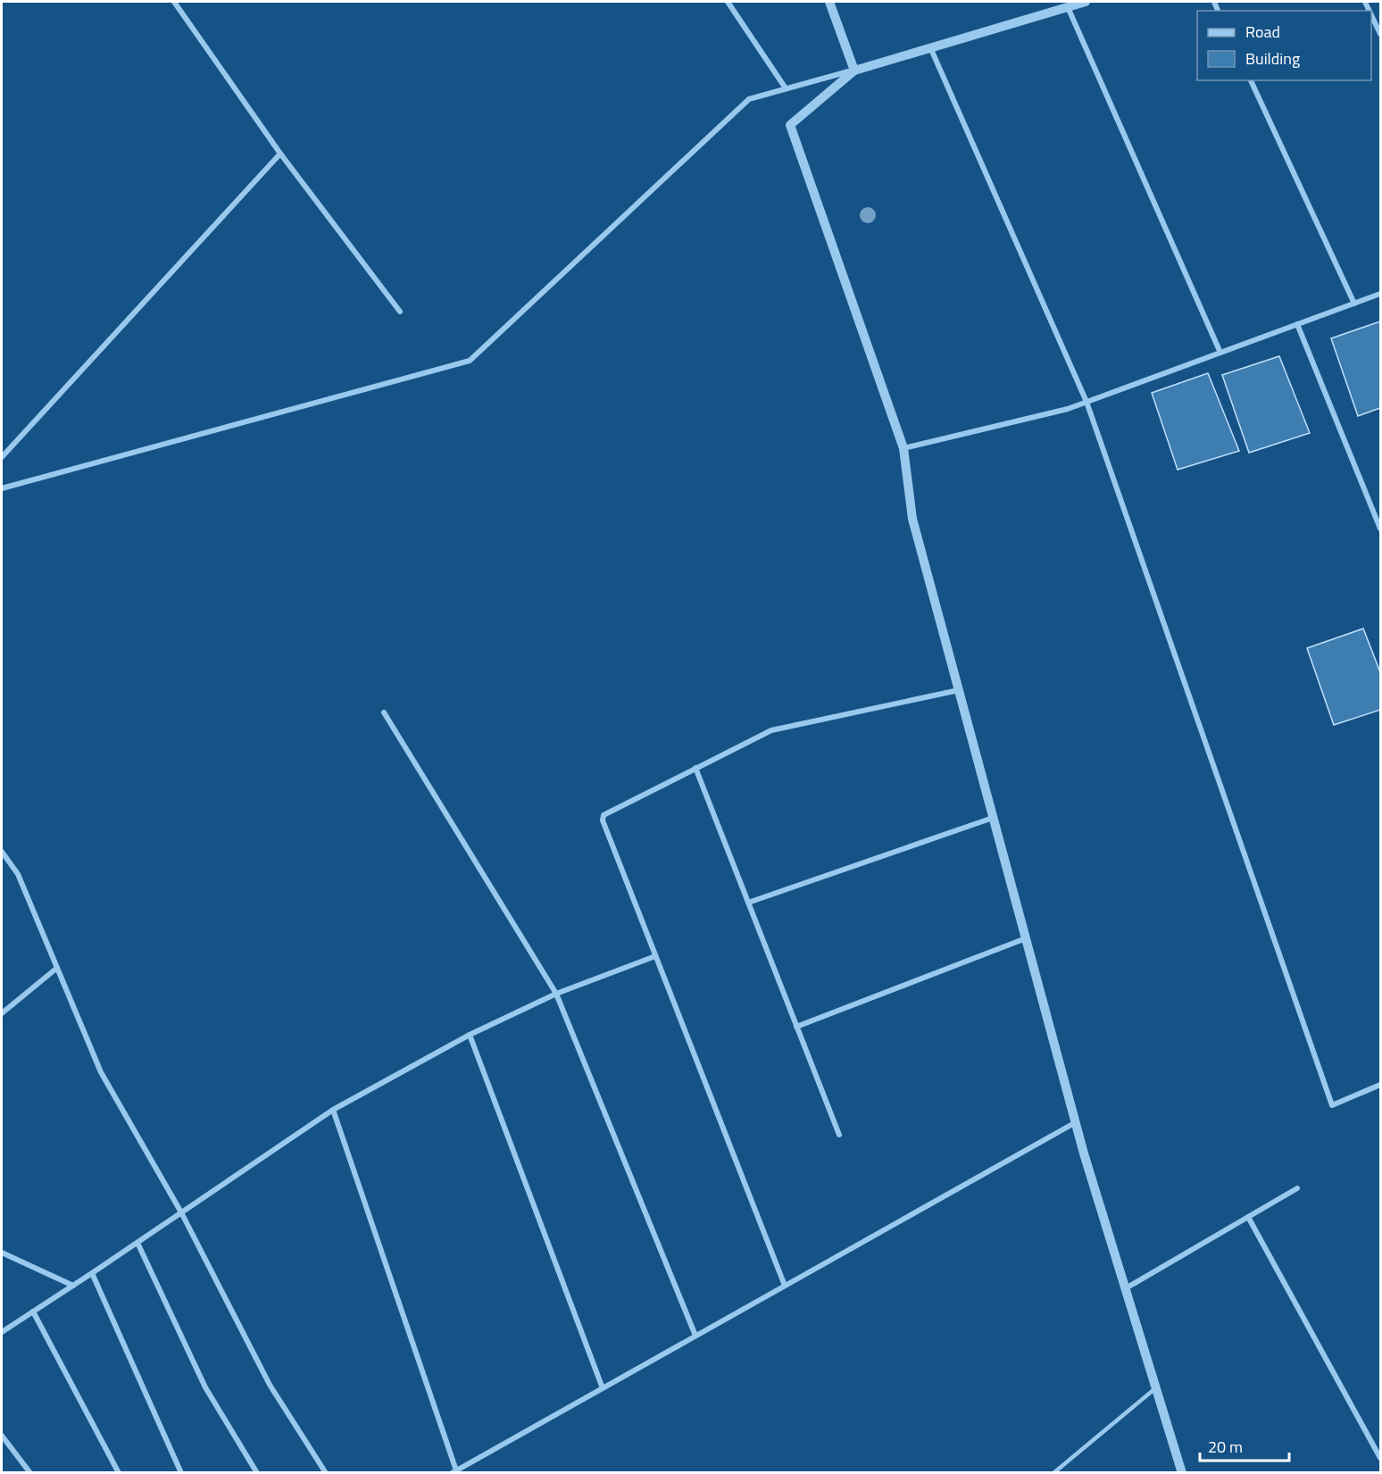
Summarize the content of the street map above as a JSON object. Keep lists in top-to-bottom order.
{
  "legend": ["Road", "Building"],
  "scale_bar": "20 m"
}
